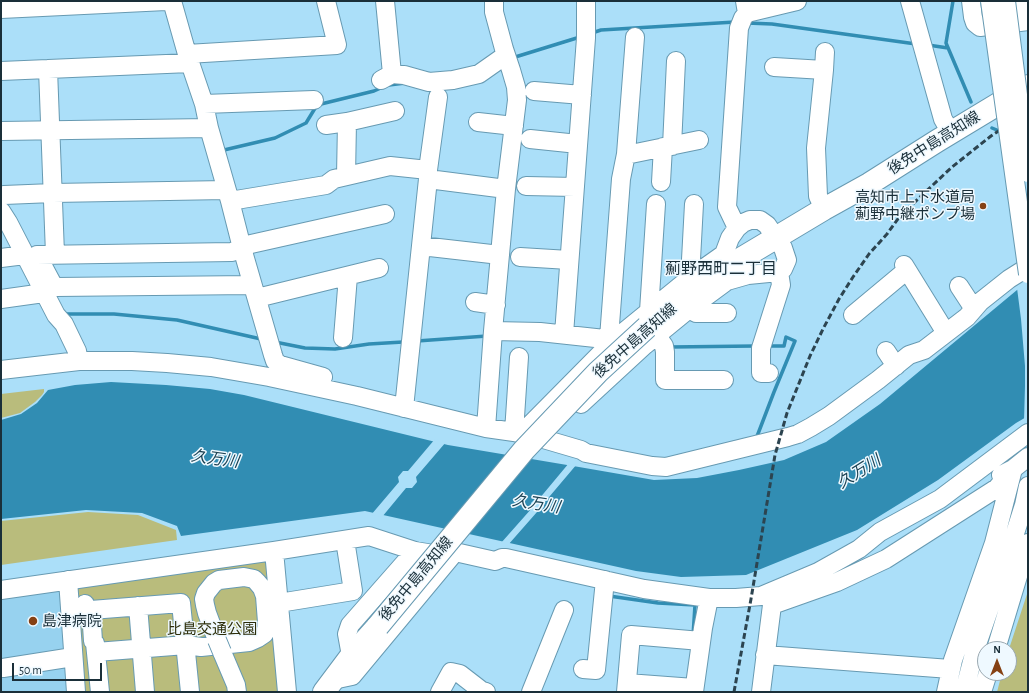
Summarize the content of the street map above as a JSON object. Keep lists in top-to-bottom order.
{
  "streets": {
    "main road": ["後免中島高知線"]
  },
  "districts": ["薊野西町二丁目"],
  "water": ["久万川"],
  "parks": ["比島交通公園"],
  "places": ["高知市上下水道局 薊野中継ポンプ場", "島津病院"],
  "scale_bar": "50 m",
  "north": "top"
}
